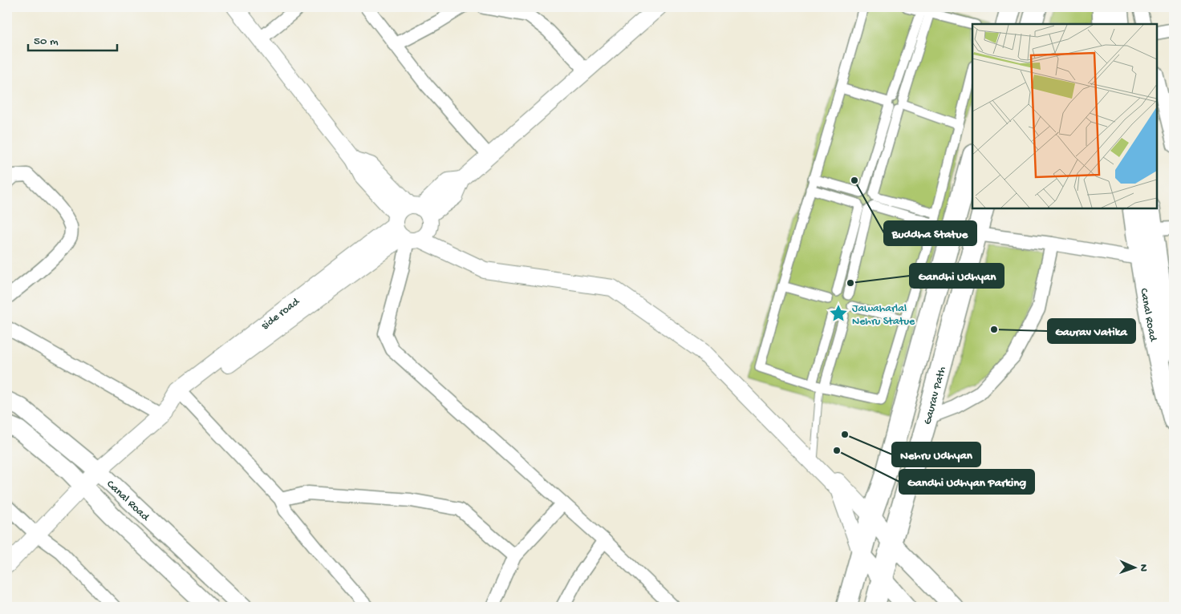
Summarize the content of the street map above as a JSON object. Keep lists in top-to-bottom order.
{
  "streets": {
    "main road": ["Canal Road", "Gaurav Path"],
    "street": ["side road"]
  },
  "crossings": [
    ["side road", "Canal Road"]
  ],
  "places": {
    "other": [
      "Buddha Statue",
      "Gandhi Udhyan",
      "Gaurav Vatika",
      "Nehru Udhyan",
      "Gandhi Udhyan Parking"
    ],
    "place": ["Jawaharlal Nehru Statue"]
  },
  "scale_bar": "50 m",
  "north": "right"
}
